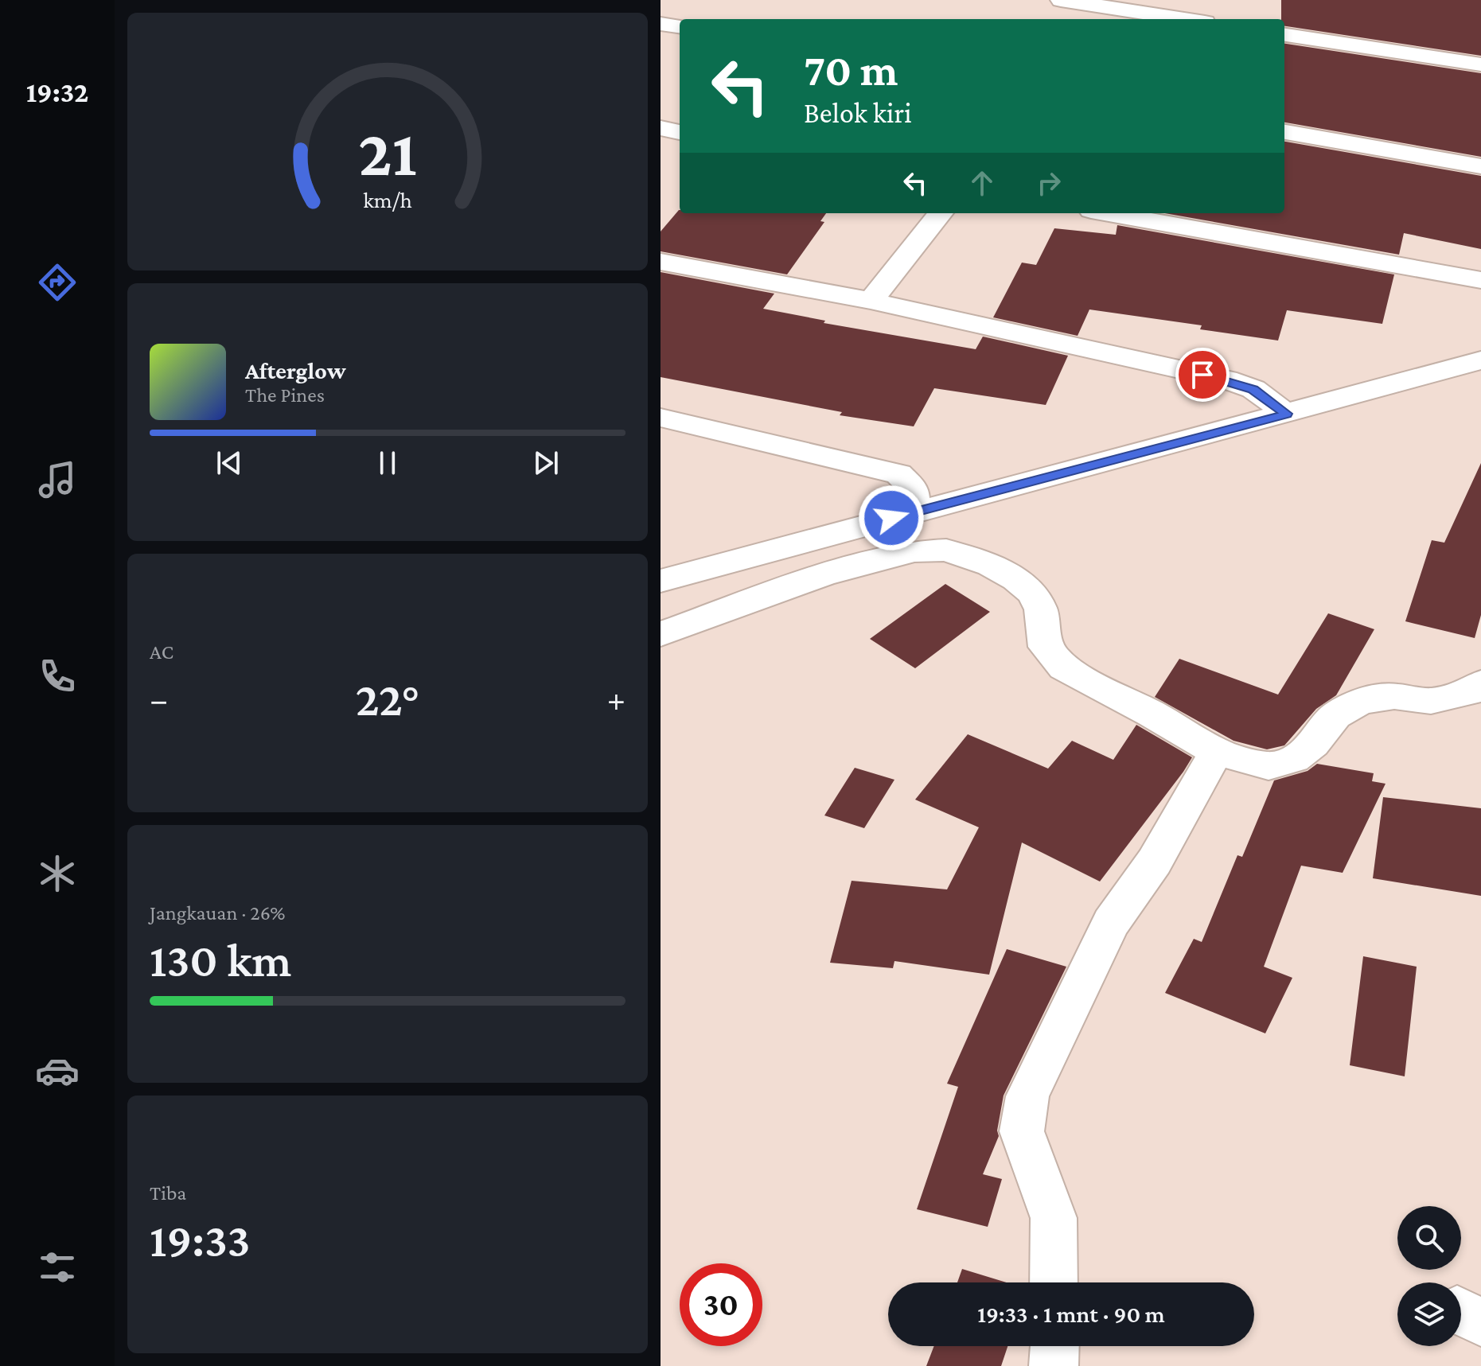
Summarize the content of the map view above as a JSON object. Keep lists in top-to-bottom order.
{
  "page": {
    "tabs": "19:32",
    "turn": ["70 m", "Belok kiri"],
    "song": ["Afterglow", "The Pines"],
    "tile": [
      "AC",
      ["Jangkauan · 26%", "130 km"],
      ["Tiba", "19:33"]
    ],
    "heat": ["−", "22°", "+"],
    "limit": "30",
    "trip": "19:33 · 1 mnt · 90 m",
    "gauge": ["21", "km/h"]
  }
}
